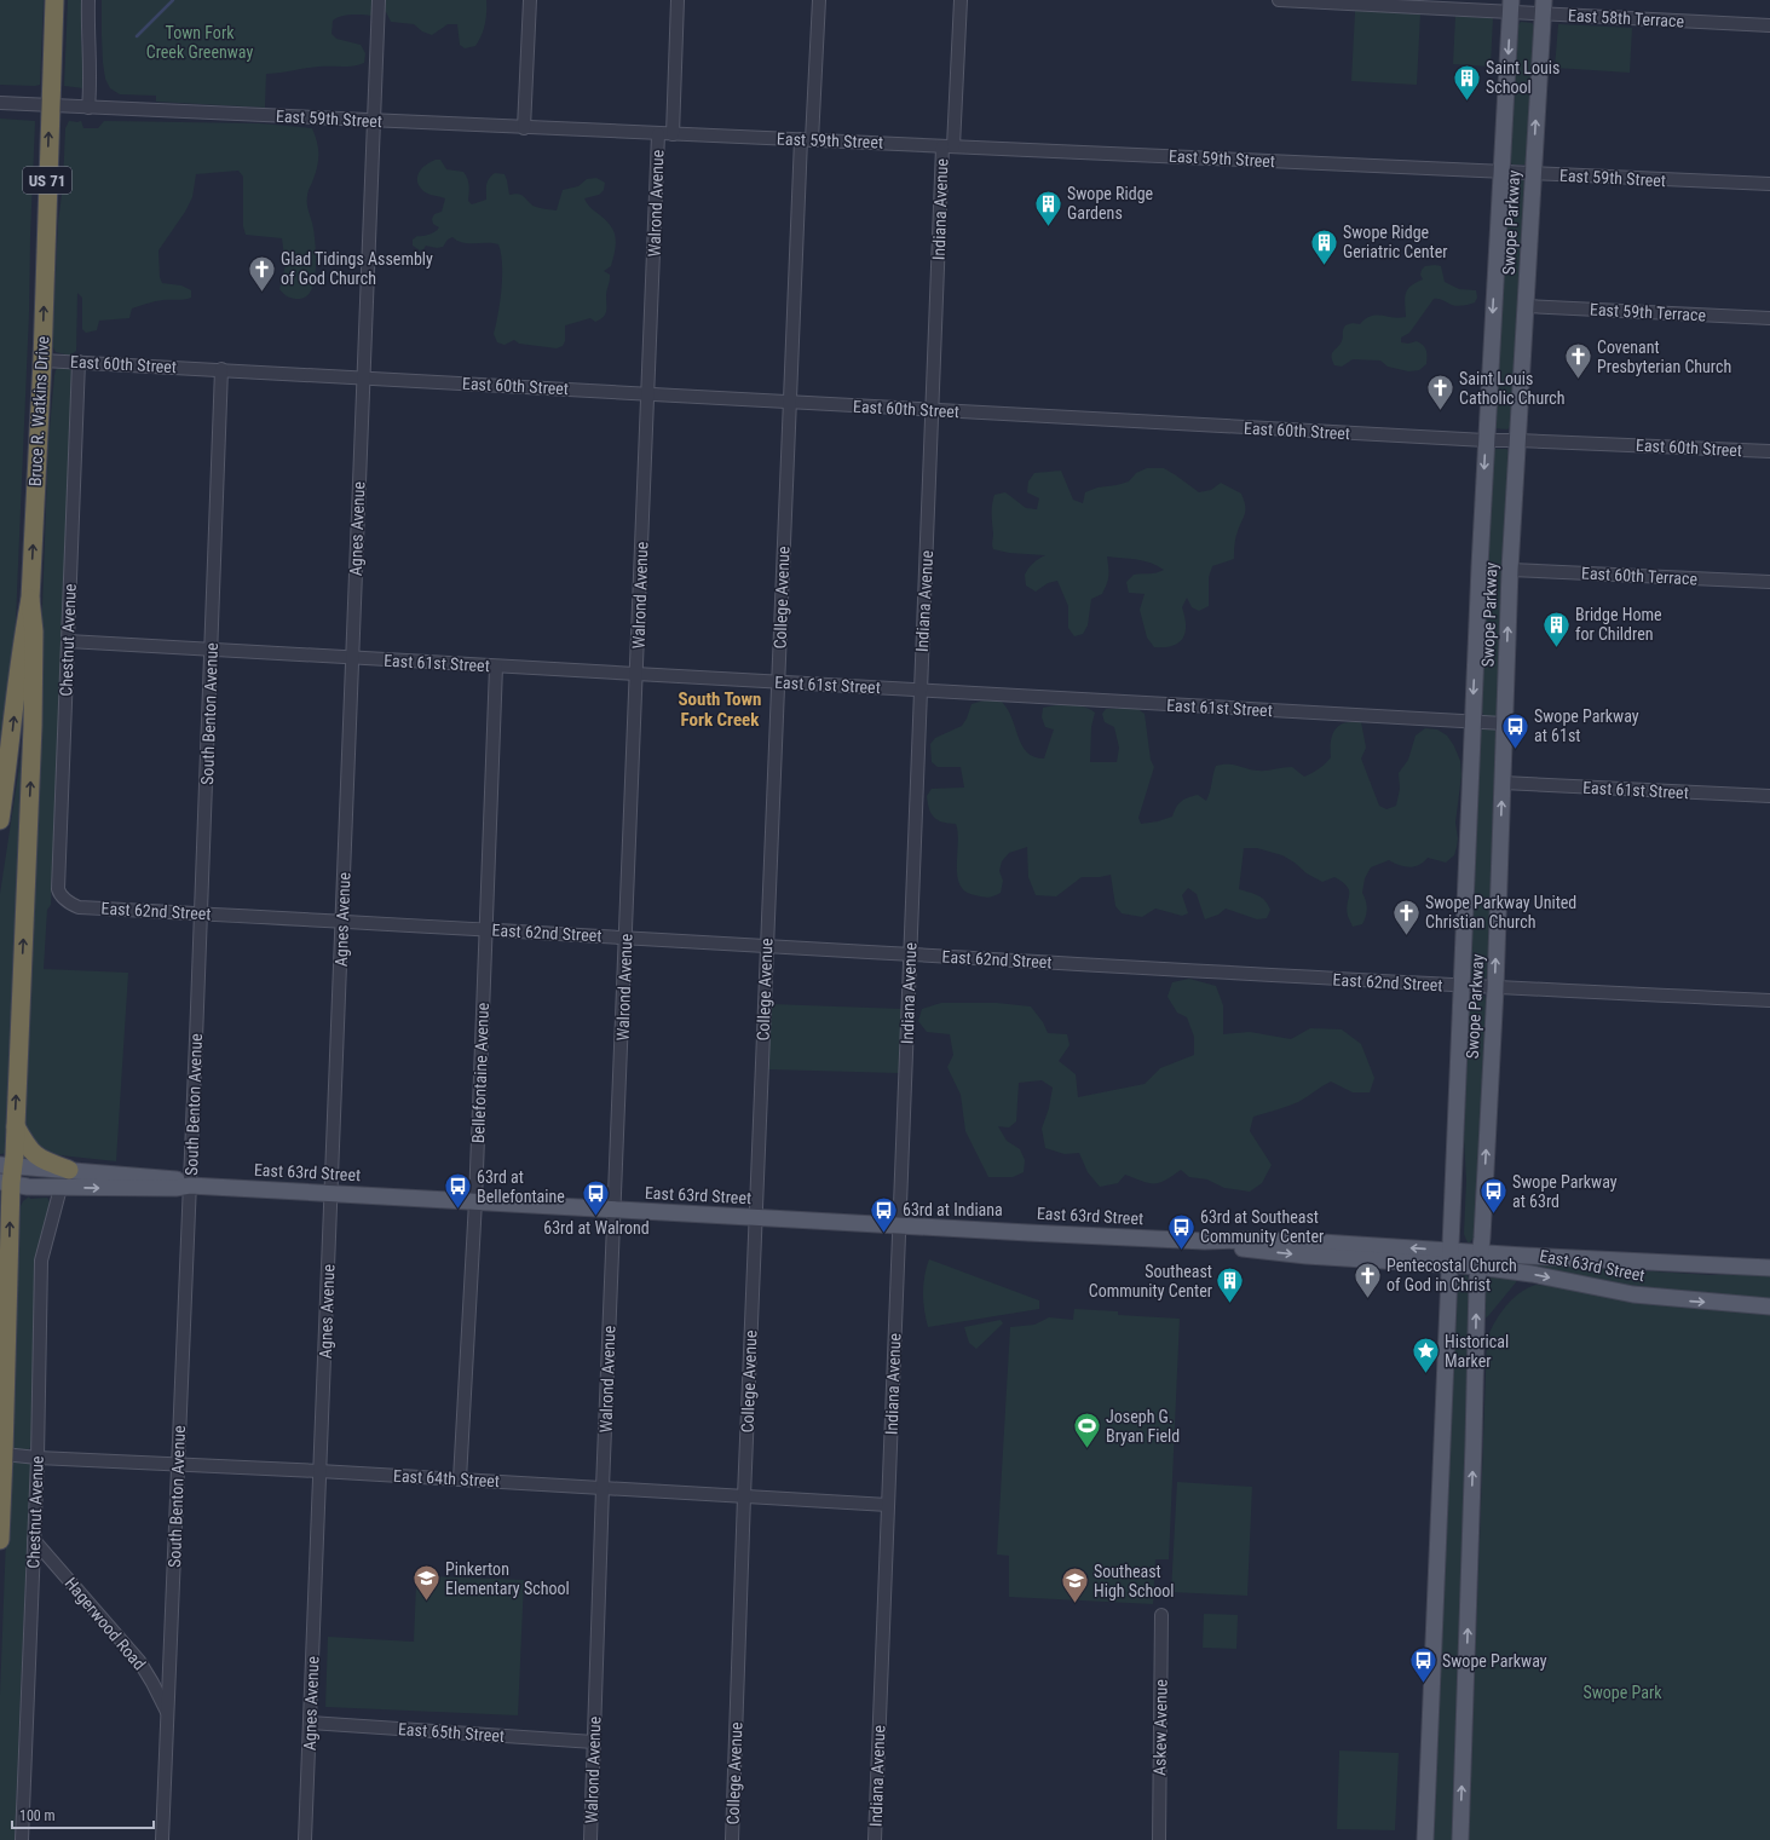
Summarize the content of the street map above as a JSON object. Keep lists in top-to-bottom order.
{
  "streets": {
    "highway": ["US 71", "Bruce R. Watkins Drive"],
    "main road": ["Swope Parkway", "East 63rd Street"],
    "street": [
      "East 58th Terrace",
      "East 59th Street",
      "Walrond Avenue",
      "Indiana Avenue",
      "East 59th Terrace",
      "East 60th Street",
      "Agnes Avenue",
      "East 60th Terrace",
      "College Avenue",
      "Chestnut Avenue",
      "East 61st Street",
      "South Benton Avenue",
      "East 62nd Street",
      "Bellefontaine Avenue",
      "East 64th Street",
      "Hagerwood Road",
      "Askew Avenue",
      "East 65th Street"
    ]
  },
  "crossings": [
    ["East 58th Terrace", "Swope Parkway"],
    ["East 59th Street", "Walrond Avenue"],
    ["East 59th Street", "Indiana Avenue"],
    ["East 59th Street", "Swope Parkway"],
    ["East 59th Street", "Bruce R. Watkins Drive"],
    ["East 59th Street", "Agnes Avenue"],
    ["East 59th Street", "College Avenue"],
    ["Walrond Avenue", "East 60th Street"],
    ["Walrond Avenue", "East 61st Street"],
    ["Walrond Avenue", "East 62nd Street"],
    ["Walrond Avenue", "East 63rd Street"],
    ["Walrond Avenue", "East 64th Street"],
    ["Walrond Avenue", "East 65th Street"],
    ["Indiana Avenue", "East 60th Street"],
    ["Indiana Avenue", "East 61st Street"],
    ["Indiana Avenue", "East 62nd Street"],
    ["Indiana Avenue", "East 63rd Street"],
    ["Indiana Avenue", "East 64th Street"],
    ["Swope Parkway", "East 59th Terrace"],
    ["Swope Parkway", "East 60th Street"],
    ["Swope Parkway", "East 60th Terrace"],
    ["Swope Parkway", "East 61st Street"],
    ["Swope Parkway", "East 62nd Street"],
    ["Swope Parkway", "East 63rd Street"],
    ["East 60th Street", "Bruce R. Watkins Drive"],
    ["East 60th Street", "Agnes Avenue"],
    ["East 60th Street", "College Avenue"],
    ["East 60th Street", "Chestnut Avenue"],
    ["East 60th Street", "South Benton Avenue"],
    ["Agnes Avenue", "East 61st Street"],
    ["Agnes Avenue", "East 62nd Street"],
    ["Agnes Avenue", "East 63rd Street"],
    ["Agnes Avenue", "East 64th Street"],
    ["Agnes Avenue", "East 65th Street"],
    ["College Avenue", "East 61st Street"],
    ["College Avenue", "East 62nd Street"],
    ["College Avenue", "East 63rd Street"],
    ["College Avenue", "East 64th Street"],
    ["Chestnut Avenue", "East 61st Street"],
    ["Chestnut Avenue", "East 62nd Street"],
    ["Chestnut Avenue", "East 63rd Street"],
    ["Chestnut Avenue", "East 64th Street"],
    ["Chestnut Avenue", "Hagerwood Road"],
    ["East 61st Street", "South Benton Avenue"],
    ["East 61st Street", "Bellefontaine Avenue"],
    ["South Benton Avenue", "East 62nd Street"],
    ["South Benton Avenue", "East 63rd Street"],
    ["South Benton Avenue", "East 64th Street"],
    ["South Benton Avenue", "Hagerwood Road"],
    ["East 62nd Street", "Bellefontaine Avenue"],
    ["Bellefontaine Avenue", "East 63rd Street"],
    ["Bellefontaine Avenue", "East 64th Street"]
  ],
  "districts": ["South Town Fork Creek"],
  "parks": ["Town Fork Creek Greenway", "Swope Park"],
  "places": {
    "building": [
      "Saint Louis School",
      "Swope Ridge Gardens",
      "Swope Ridge Geriatric Center",
      "Bridge Home for Children",
      "Southeast Community Center"
    ],
    "church": [
      "Glad Tidings Assembly of God Church",
      "Covenant Presbyterian Church",
      "Saint Louis Catholic Church",
      "Swope Parkway United Christian Church",
      "Pentecostal Church of God in Christ"
    ],
    "bus stop": [
      "Swope Parkway at 61st",
      "63rd at Bellefontaine",
      "Swope Parkway at 63rd",
      "63rd at Walrond",
      "63rd at Indiana",
      "63rd at Southeast Community Center",
      "Swope Parkway"
    ],
    "place": ["Historical Marker"],
    "sports": ["Joseph G. Bryan Field"],
    "school or university": ["Pinkerton Elementary School", "Southeast High School"]
  },
  "scale_bar": "100 m"
}
